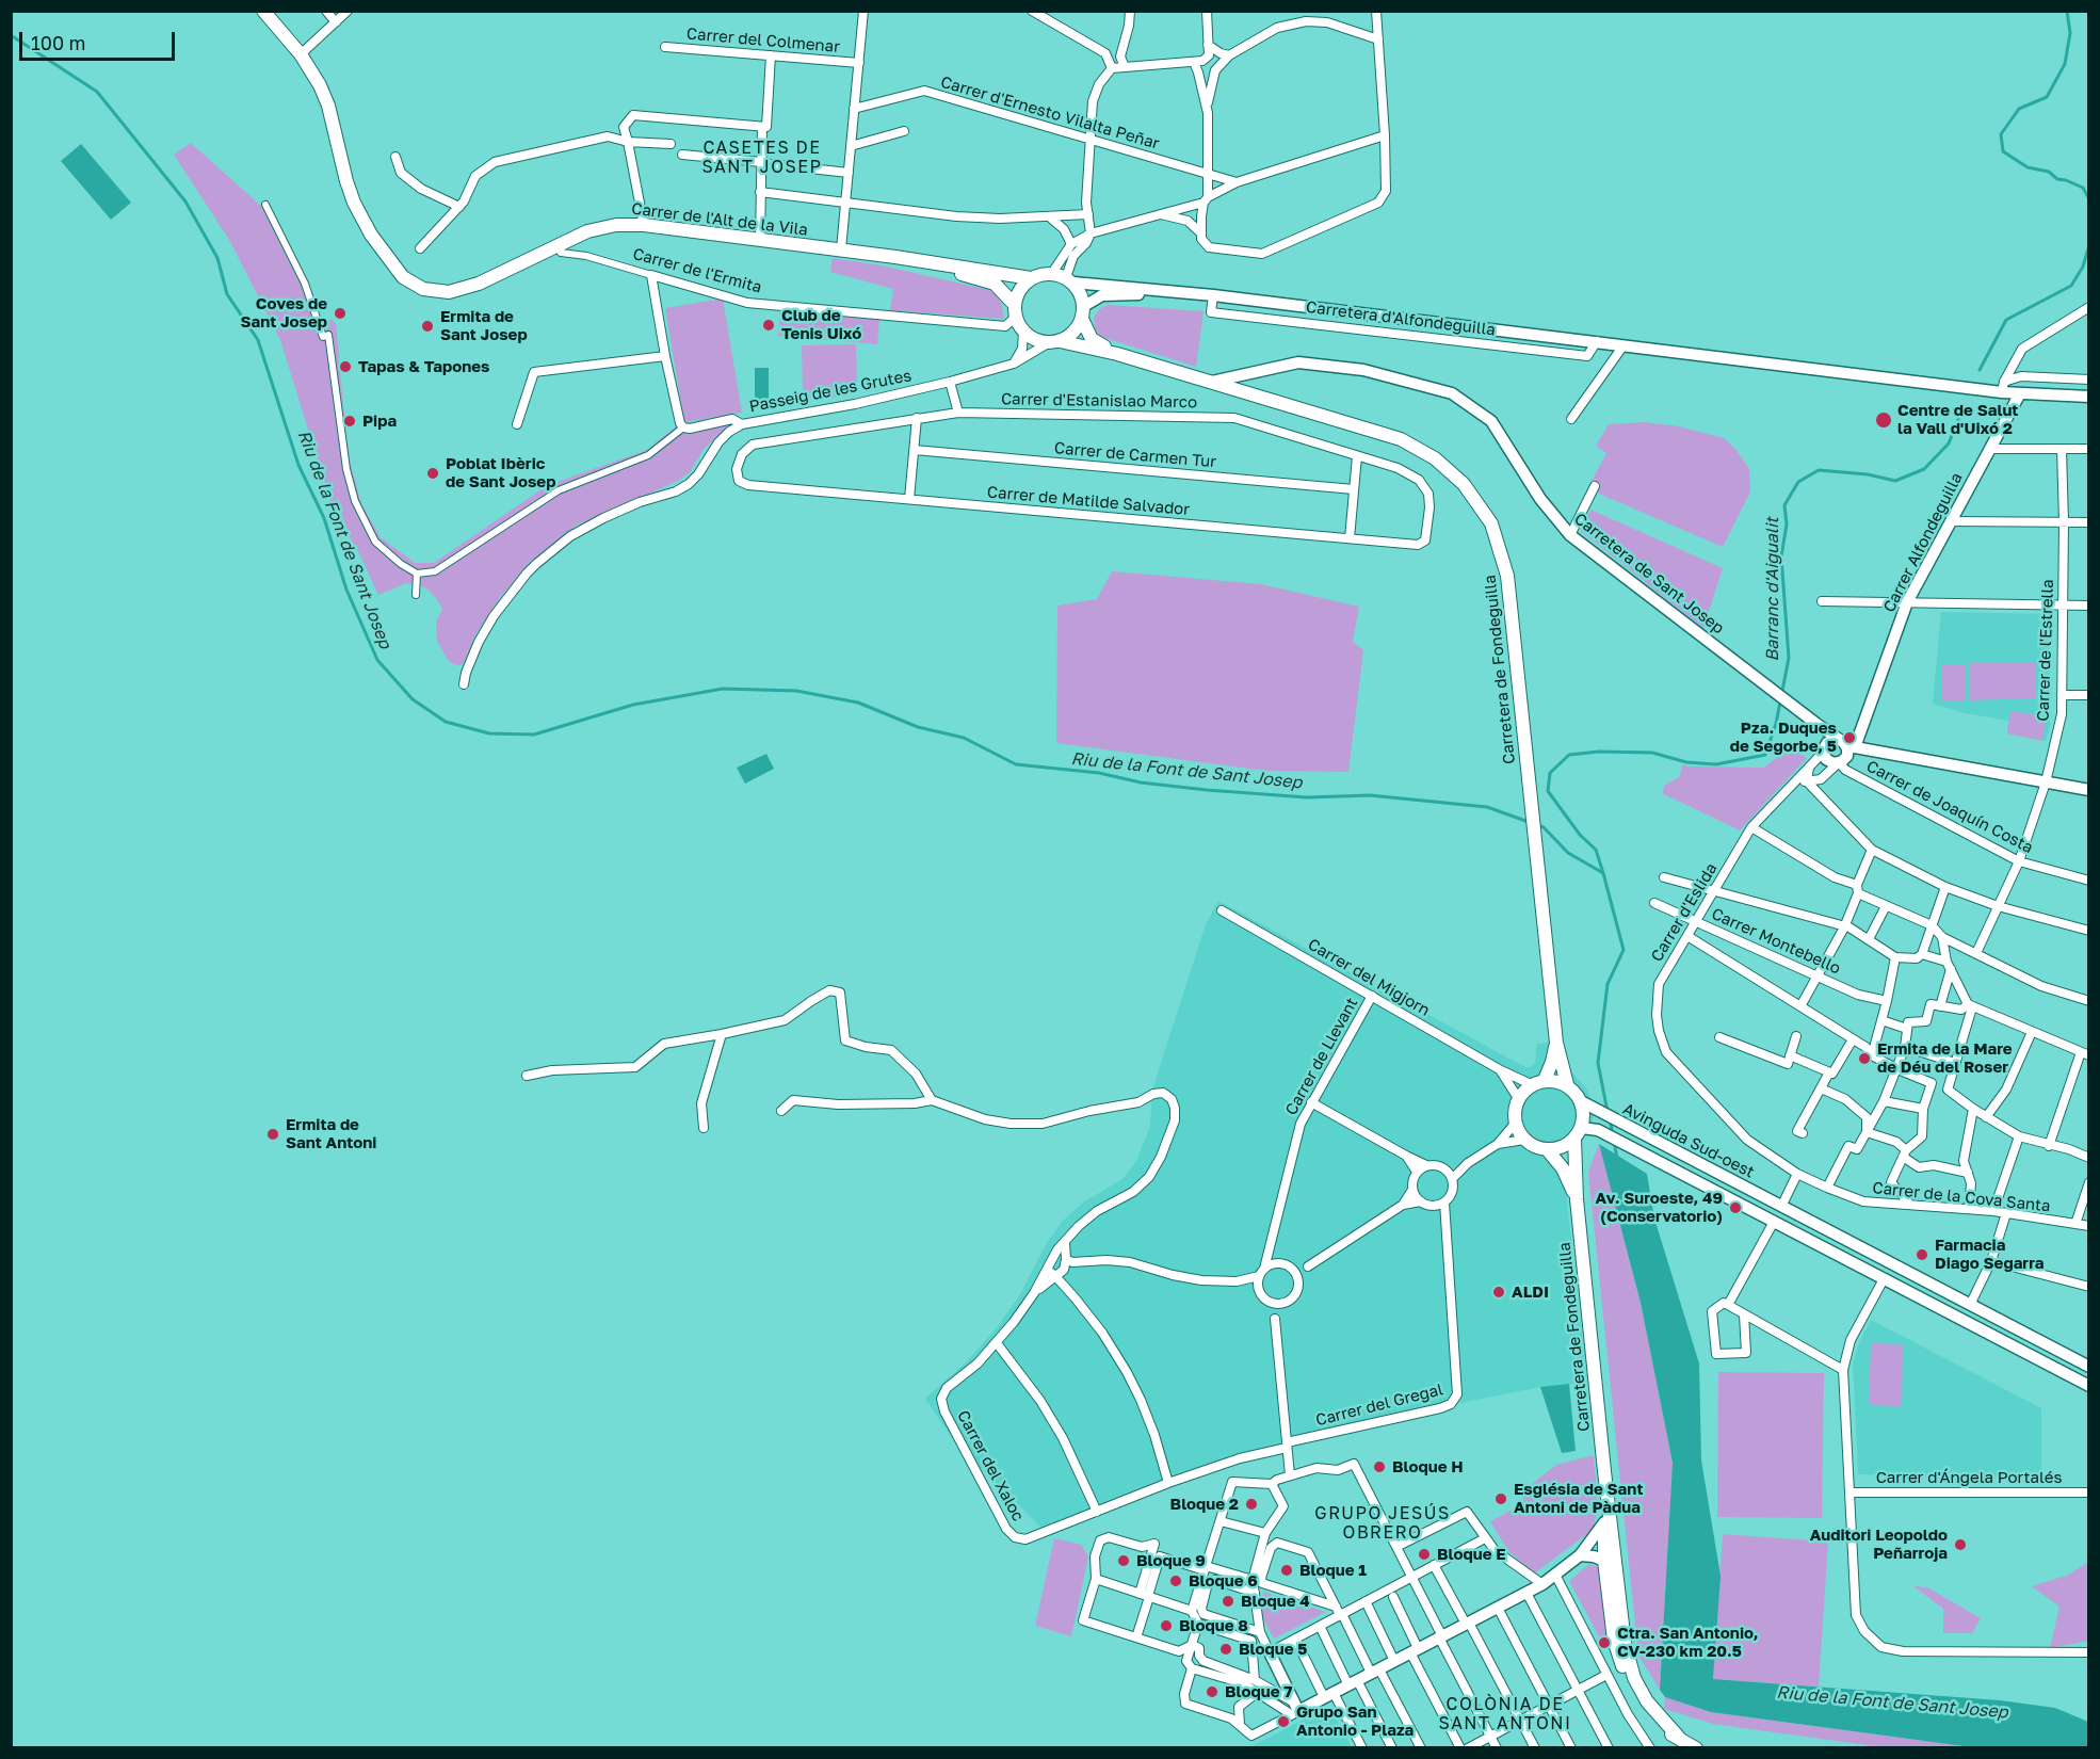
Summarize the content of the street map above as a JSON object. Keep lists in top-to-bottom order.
{
  "streets": {
    "main road": ["Carrer de l'Alt de la Vila", "Carretera de Fondeguilla"],
    "street": [
      "Carrer del Colmenar",
      "Carrer d'Ernesto Vilalta Peñar",
      "Carrer de l'Ermita",
      "Carretera d'Alfondeguilla",
      "Passeig de les Grutes",
      "Carrer d'Estanislao Marco",
      "Carrer de Carmen Tur",
      "Carrer de Matilde Salvador",
      "Carrer Alfondeguilla",
      "Carretera de Sant Josep",
      "Carrer de l'Estrella",
      "Carrer de Joaquín Costa",
      "Carrer d'Eslida",
      "Carrer Montebello",
      "Carrer del Migjorn",
      "Carrer de Llevant",
      "Avinguda Sud-oest",
      "Carrer de la Cova Santa",
      "Carrer del Gregal",
      "Carrer del Xaloc",
      "Carrer d'Ángela Portalés"
    ]
  },
  "crossings": [
    ["Carrer de l'Alt de la Vila", "Carrer de l'Ermita"],
    ["Carrer de l'Alt de la Vila", "Carretera d'Alfondeguilla"],
    ["Carrer de l'Alt de la Vila", "Passeig de les Grutes"],
    ["Carrer de l'Alt de la Vila", "Carretera de Fondeguilla"],
    ["Carrer de l'Ermita", "Carretera d'Alfondeguilla"],
    ["Carrer de l'Ermita", "Passeig de les Grutes"],
    ["Carrer de l'Ermita", "Carretera de Fondeguilla"],
    ["Carretera d'Alfondeguilla", "Passeig de les Grutes"],
    ["Carretera d'Alfondeguilla", "Carrer Alfondeguilla"],
    ["Carretera d'Alfondeguilla", "Carretera de Fondeguilla"],
    ["Passeig de les Grutes", "Carretera de Fondeguilla"],
    ["Carrer d'Estanislao Marco", "Carrer de Matilde Salvador"],
    ["Carrer Alfondeguilla", "Carretera de Sant Josep"],
    ["Carrer Alfondeguilla", "Carrer de Joaquín Costa"],
    ["Carrer Alfondeguilla", "Carrer d'Eslida"],
    ["Carretera de Sant Josep", "Carretera de Fondeguilla"],
    ["Carretera de Sant Josep", "Carrer de Joaquín Costa"],
    ["Carretera de Sant Josep", "Carrer d'Eslida"],
    ["Carrer de l'Estrella", "Carrer de Joaquín Costa"],
    ["Carretera de Fondeguilla", "Carrer del Migjorn"],
    ["Carretera de Fondeguilla", "Avinguda Sud-oest"],
    ["Carrer de Joaquín Costa", "Carrer d'Eslida"],
    ["Carrer d'Eslida", "Carrer Montebello"],
    ["Carrer d'Eslida", "Carrer de la Cova Santa"],
    ["Carrer del Migjorn", "Carrer de Llevant"],
    ["Carrer del Migjorn", "Avinguda Sud-oest"],
    ["Carrer del Gregal", "Carrer del Xaloc"]
  ],
  "districts": ["CASETES DE SANT JOSEP", "GRUPO JESÚS OBRERO", "COLÒNIA DE SANT ANTONI"],
  "water": ["Riu de la Font de Sant Josep", "Barranc d'Aigualit"],
  "places": [
    "Coves de Sant Josep",
    "Club de Tenis Uixó",
    "Ermita de Sant Josep",
    "Tapas & Tapones",
    "Centre de Salut la Vall d'Uixó 2",
    "Pipa",
    "Poblat Ibèric de Sant Josep",
    "Pza. Duques de Segorbe, 5",
    "Ermita de la Mare de Déu del Roser",
    "Ermita de Sant Antoni",
    "Av. Suroeste, 49 (Conservatorio)",
    "Farmacia Diago Segarra",
    "ALDI",
    "Bloque H",
    "Església de Sant Antoni de Pàdua",
    "Bloque 2",
    "Auditori Leopoldo Peñarroja",
    "Bloque E",
    "Bloque 9",
    "Bloque 1",
    "Bloque 6",
    "Bloque 4",
    "Bloque 8",
    "Ctra. San Antonio, CV-230 km 20.5",
    "Bloque 5",
    "Bloque 7",
    "Grupo San Antonio - Plaza"
  ],
  "scale_bar": "100 m"
}
